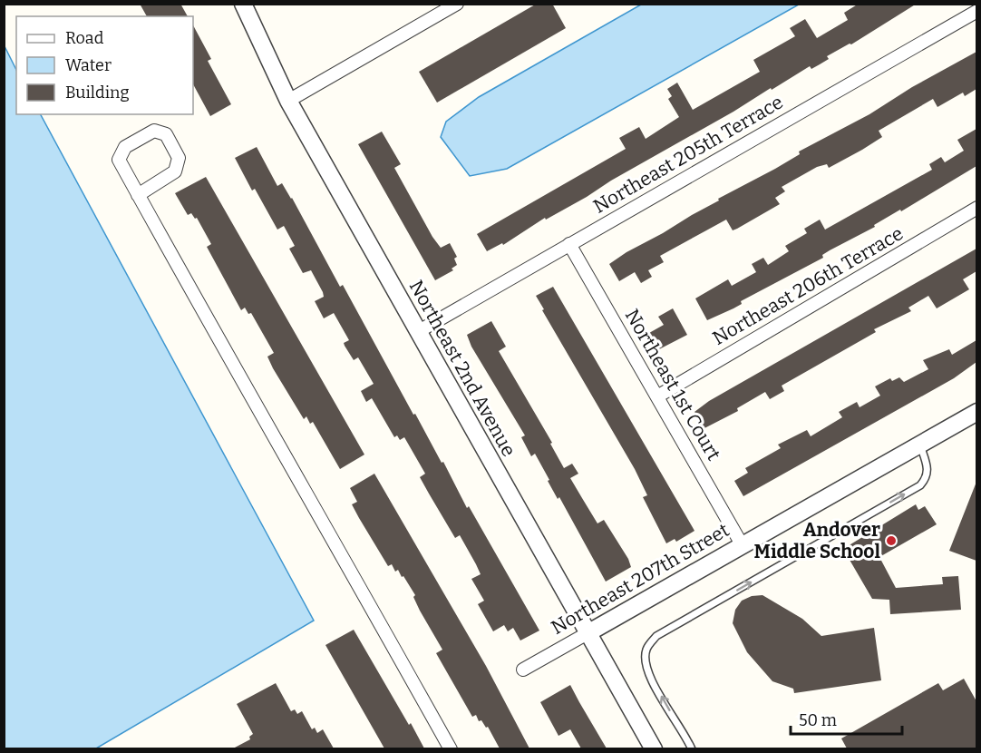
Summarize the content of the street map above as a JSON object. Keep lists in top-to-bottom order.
{
  "streets": {
    "street": [
      "Northeast 205th Terrace",
      "Northeast 206th Terrace",
      "Northeast 2nd Avenue",
      "Northeast 1st Court",
      "Northeast 207th Street"
    ]
  },
  "crossings": [
    ["Northeast 205th Terrace", "Northeast 2nd Avenue"],
    ["Northeast 205th Terrace", "Northeast 1st Court"],
    ["Northeast 206th Terrace", "Northeast 1st Court"],
    ["Northeast 2nd Avenue", "Northeast 207th Street"],
    ["Northeast 1st Court", "Northeast 207th Street"]
  ],
  "places": ["Andover Middle School"],
  "legend": ["Road", "Water", "Building"],
  "scale_bar": "50 m"
}
